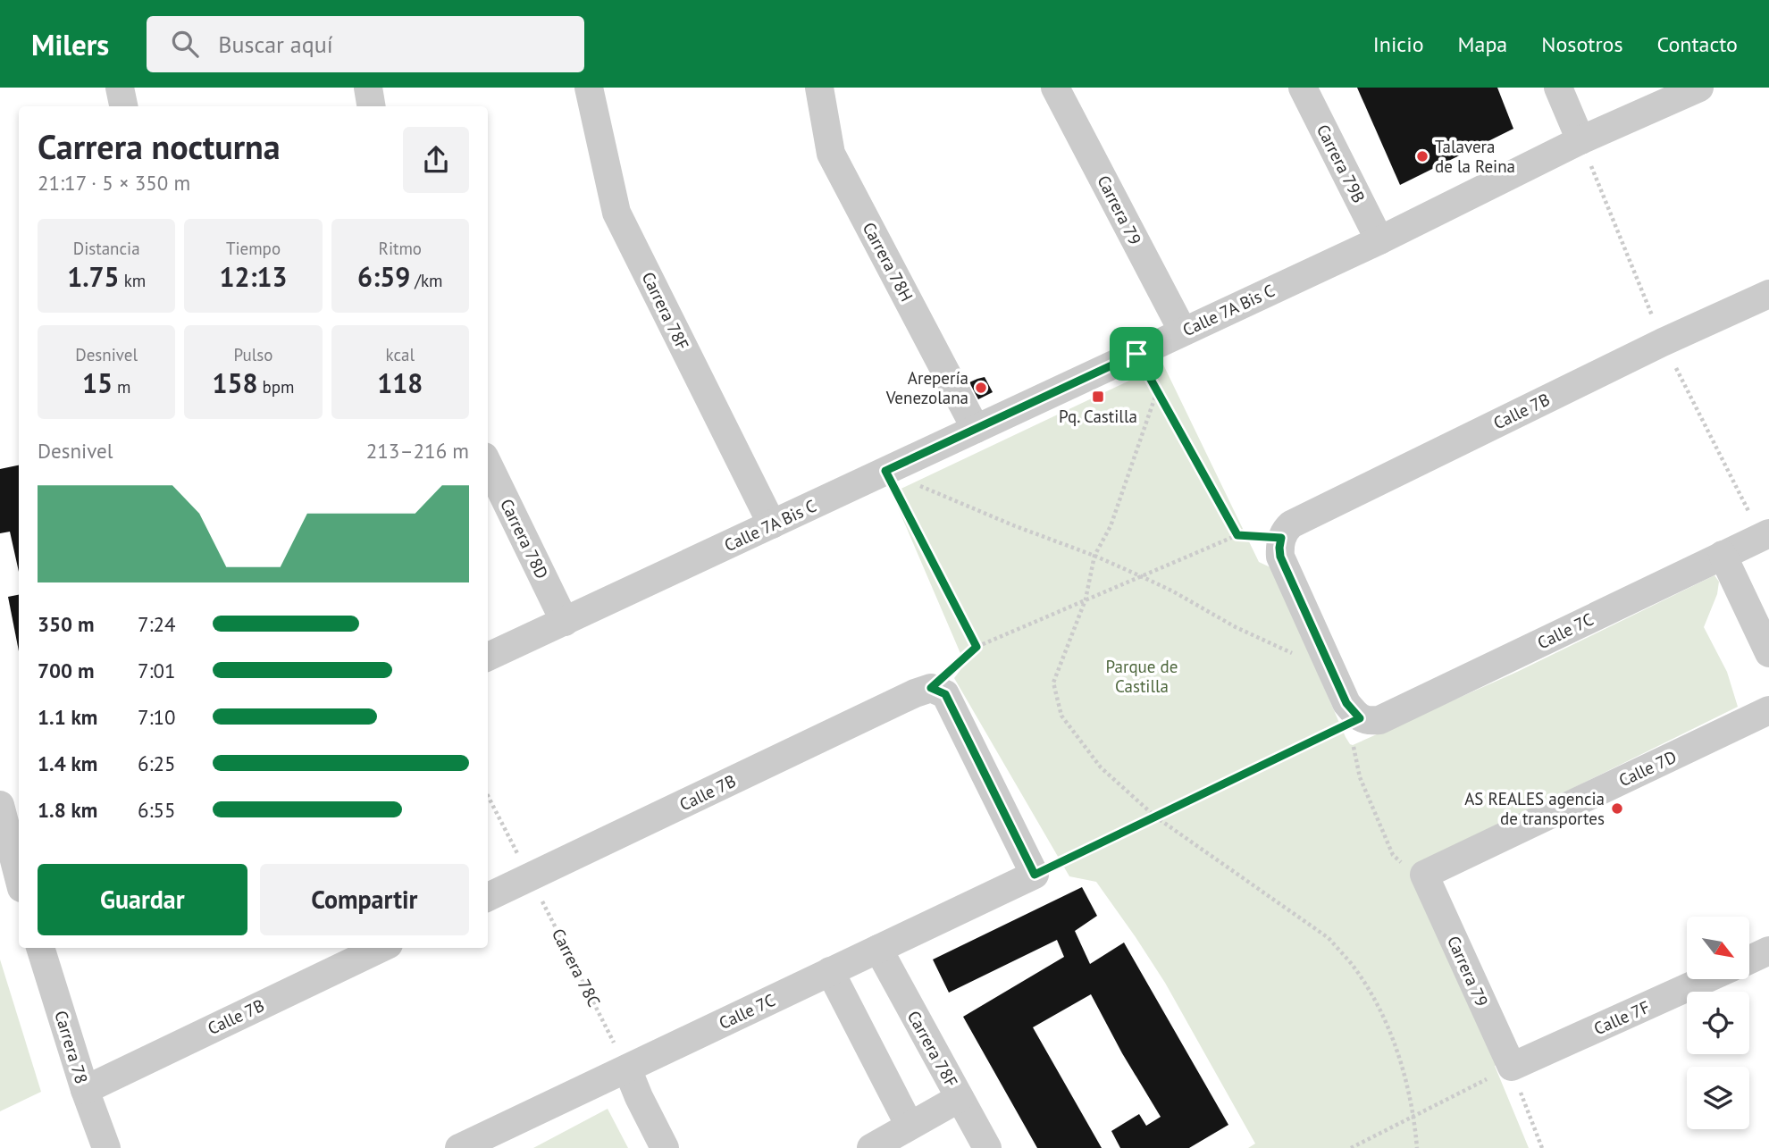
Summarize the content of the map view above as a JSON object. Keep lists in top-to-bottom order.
{
  "streets": {
    "street": [
      "Carrera 79B",
      "Carrera 79",
      "Carrera 78H",
      "Calle 7A Bis C",
      "Carrera 78F",
      "Calle 7B",
      "Carrera 78D",
      "Calle 7C",
      "Calle 7D",
      "Calle 7F",
      "Carrera 78"
    ],
    "path": ["Carrera 78C"]
  },
  "crossings": [
    ["Carrera 79B", "Calle 7A Bis C"],
    ["Carrera 79", "Calle 7A Bis C"],
    ["Carrera 79", "Calle 7D"],
    ["Carrera 79", "Calle 7F"],
    ["Carrera 78H", "Calle 7A Bis C"],
    ["Calle 7A Bis C", "Carrera 78F"],
    ["Calle 7A Bis C", "Carrera 78D"],
    ["Carrera 78F", "Calle 7C"],
    ["Calle 7B", "Carrera 78C"],
    ["Calle 7B", "Carrera 78"],
    ["Calle 7C", "Carrera 78C"]
  ],
  "parks": ["Parque de Castilla"],
  "places": {
    "other": ["Talavera de la Reina", "Arepería Venezolana", "AS REALES agencia de transportes"],
    "transit": ["Pq. Castilla"]
  },
  "north": "bottom right",
  "page": {
    "header": "Milers",
    "search": "Buscar aquí",
    "nav": [
      "Inicio",
      "Mapa",
      "Nosotros",
      "Contacto"
    ],
    "heading": ["Carrera nocturna", "21:17 · 5 × 350 m"],
    "stats": [
      ["Distancia", "1.75 km"],
      ["Tiempo", "12:13"],
      ["Ritmo", "6:59 /km"],
      ["Desnivel", "15 m"],
      ["Pulso", "158 bpm"],
      ["kcal", "118"]
    ],
    "chart": ["Desnivel", "213–216 m"],
    "list": [
      {
        "name": "350 m",
        "note": "7:24"
      },
      {
        "name": "700 m",
        "note": "7:01"
      },
      {
        "name": "1.1 km",
        "note": "7:10"
      },
      {
        "name": "1.4 km",
        "note": "6:25"
      },
      {
        "name": "1.8 km",
        "note": "6:55"
      }
    ],
    "buttons": ["Guardar", "Compartir"]
  }
}
